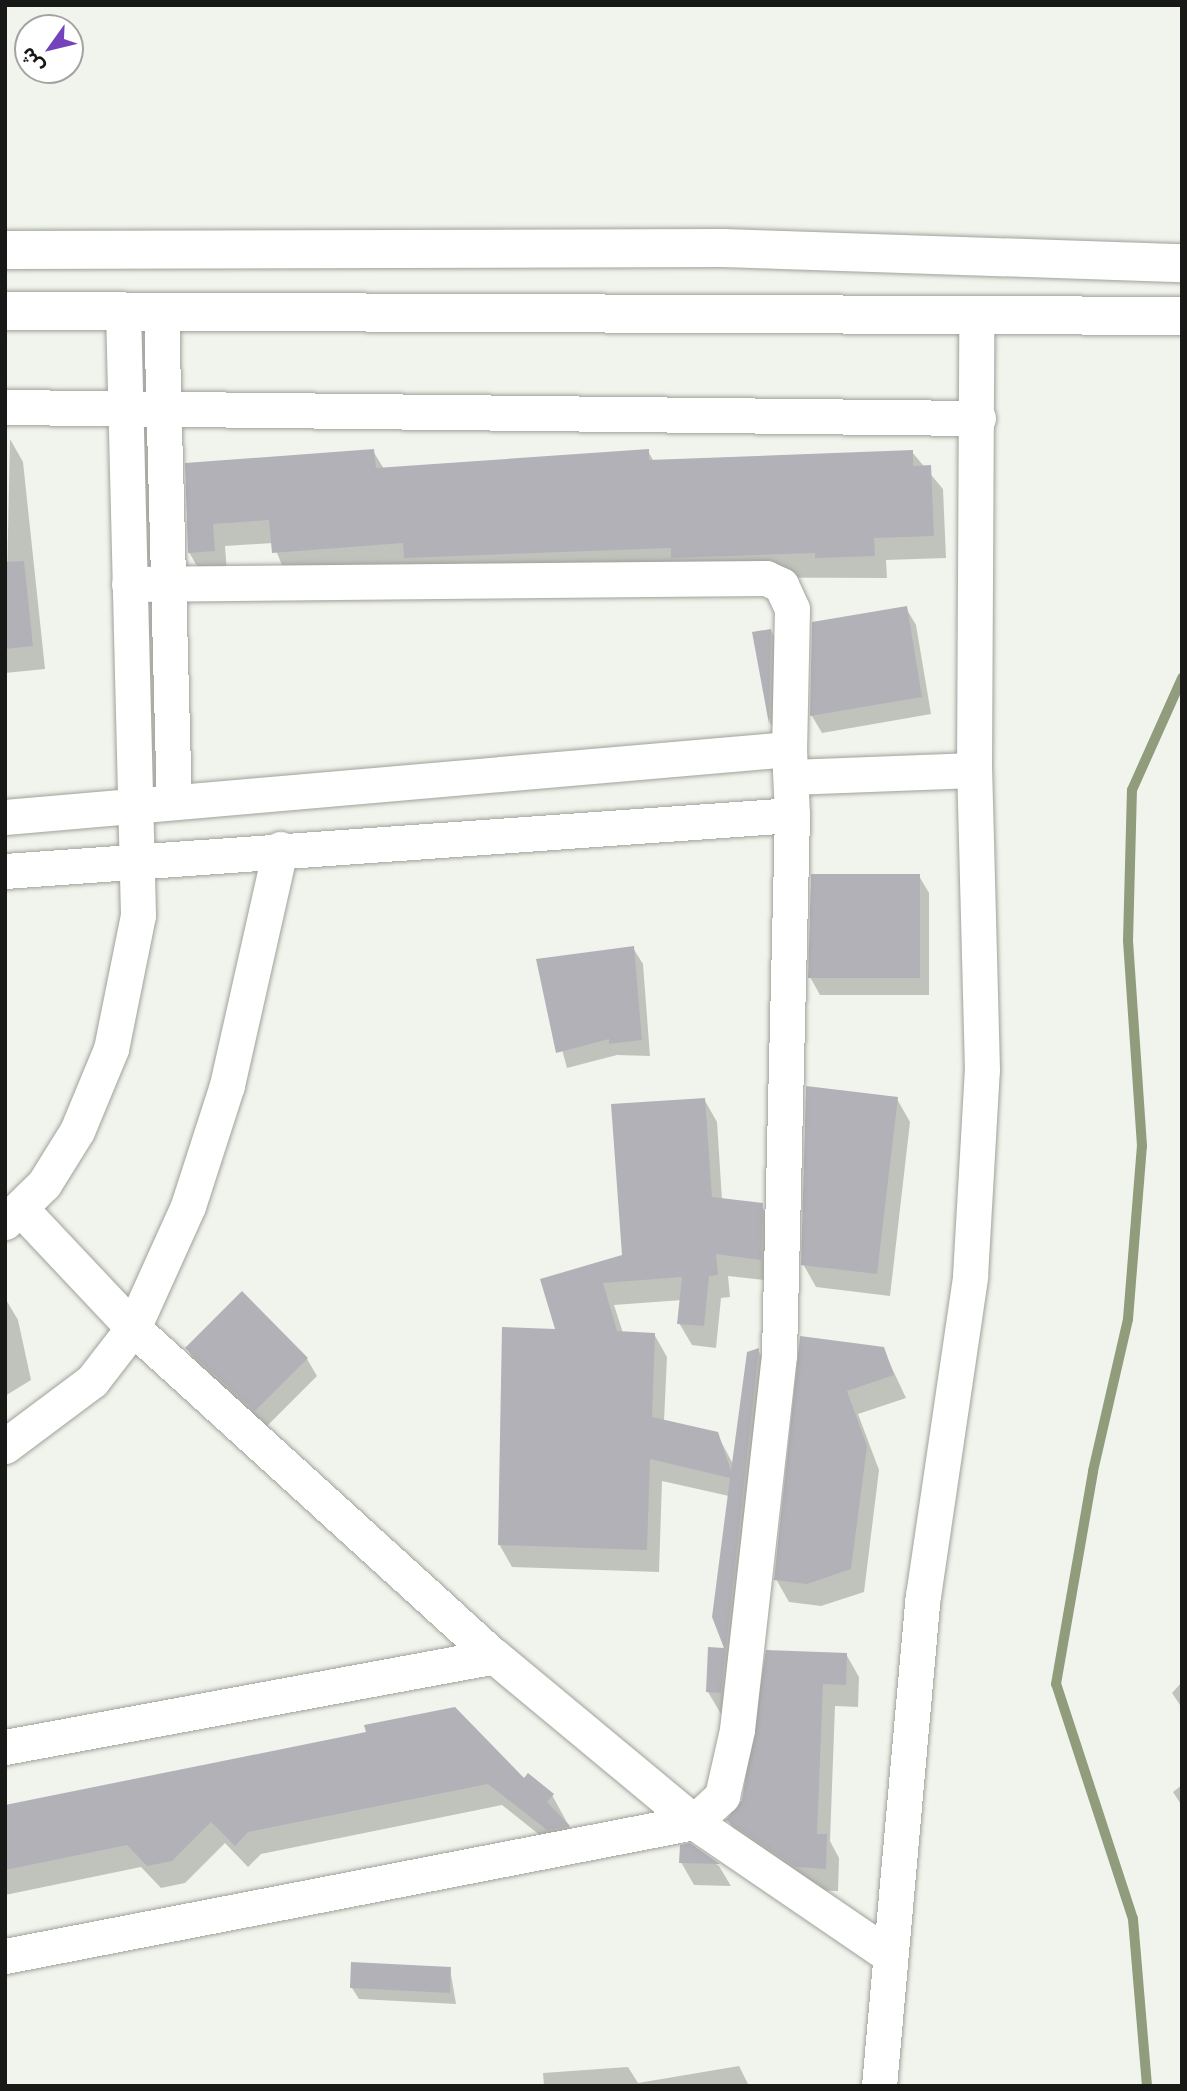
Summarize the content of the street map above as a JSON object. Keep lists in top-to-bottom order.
{
  "north": "bottom left"
}
